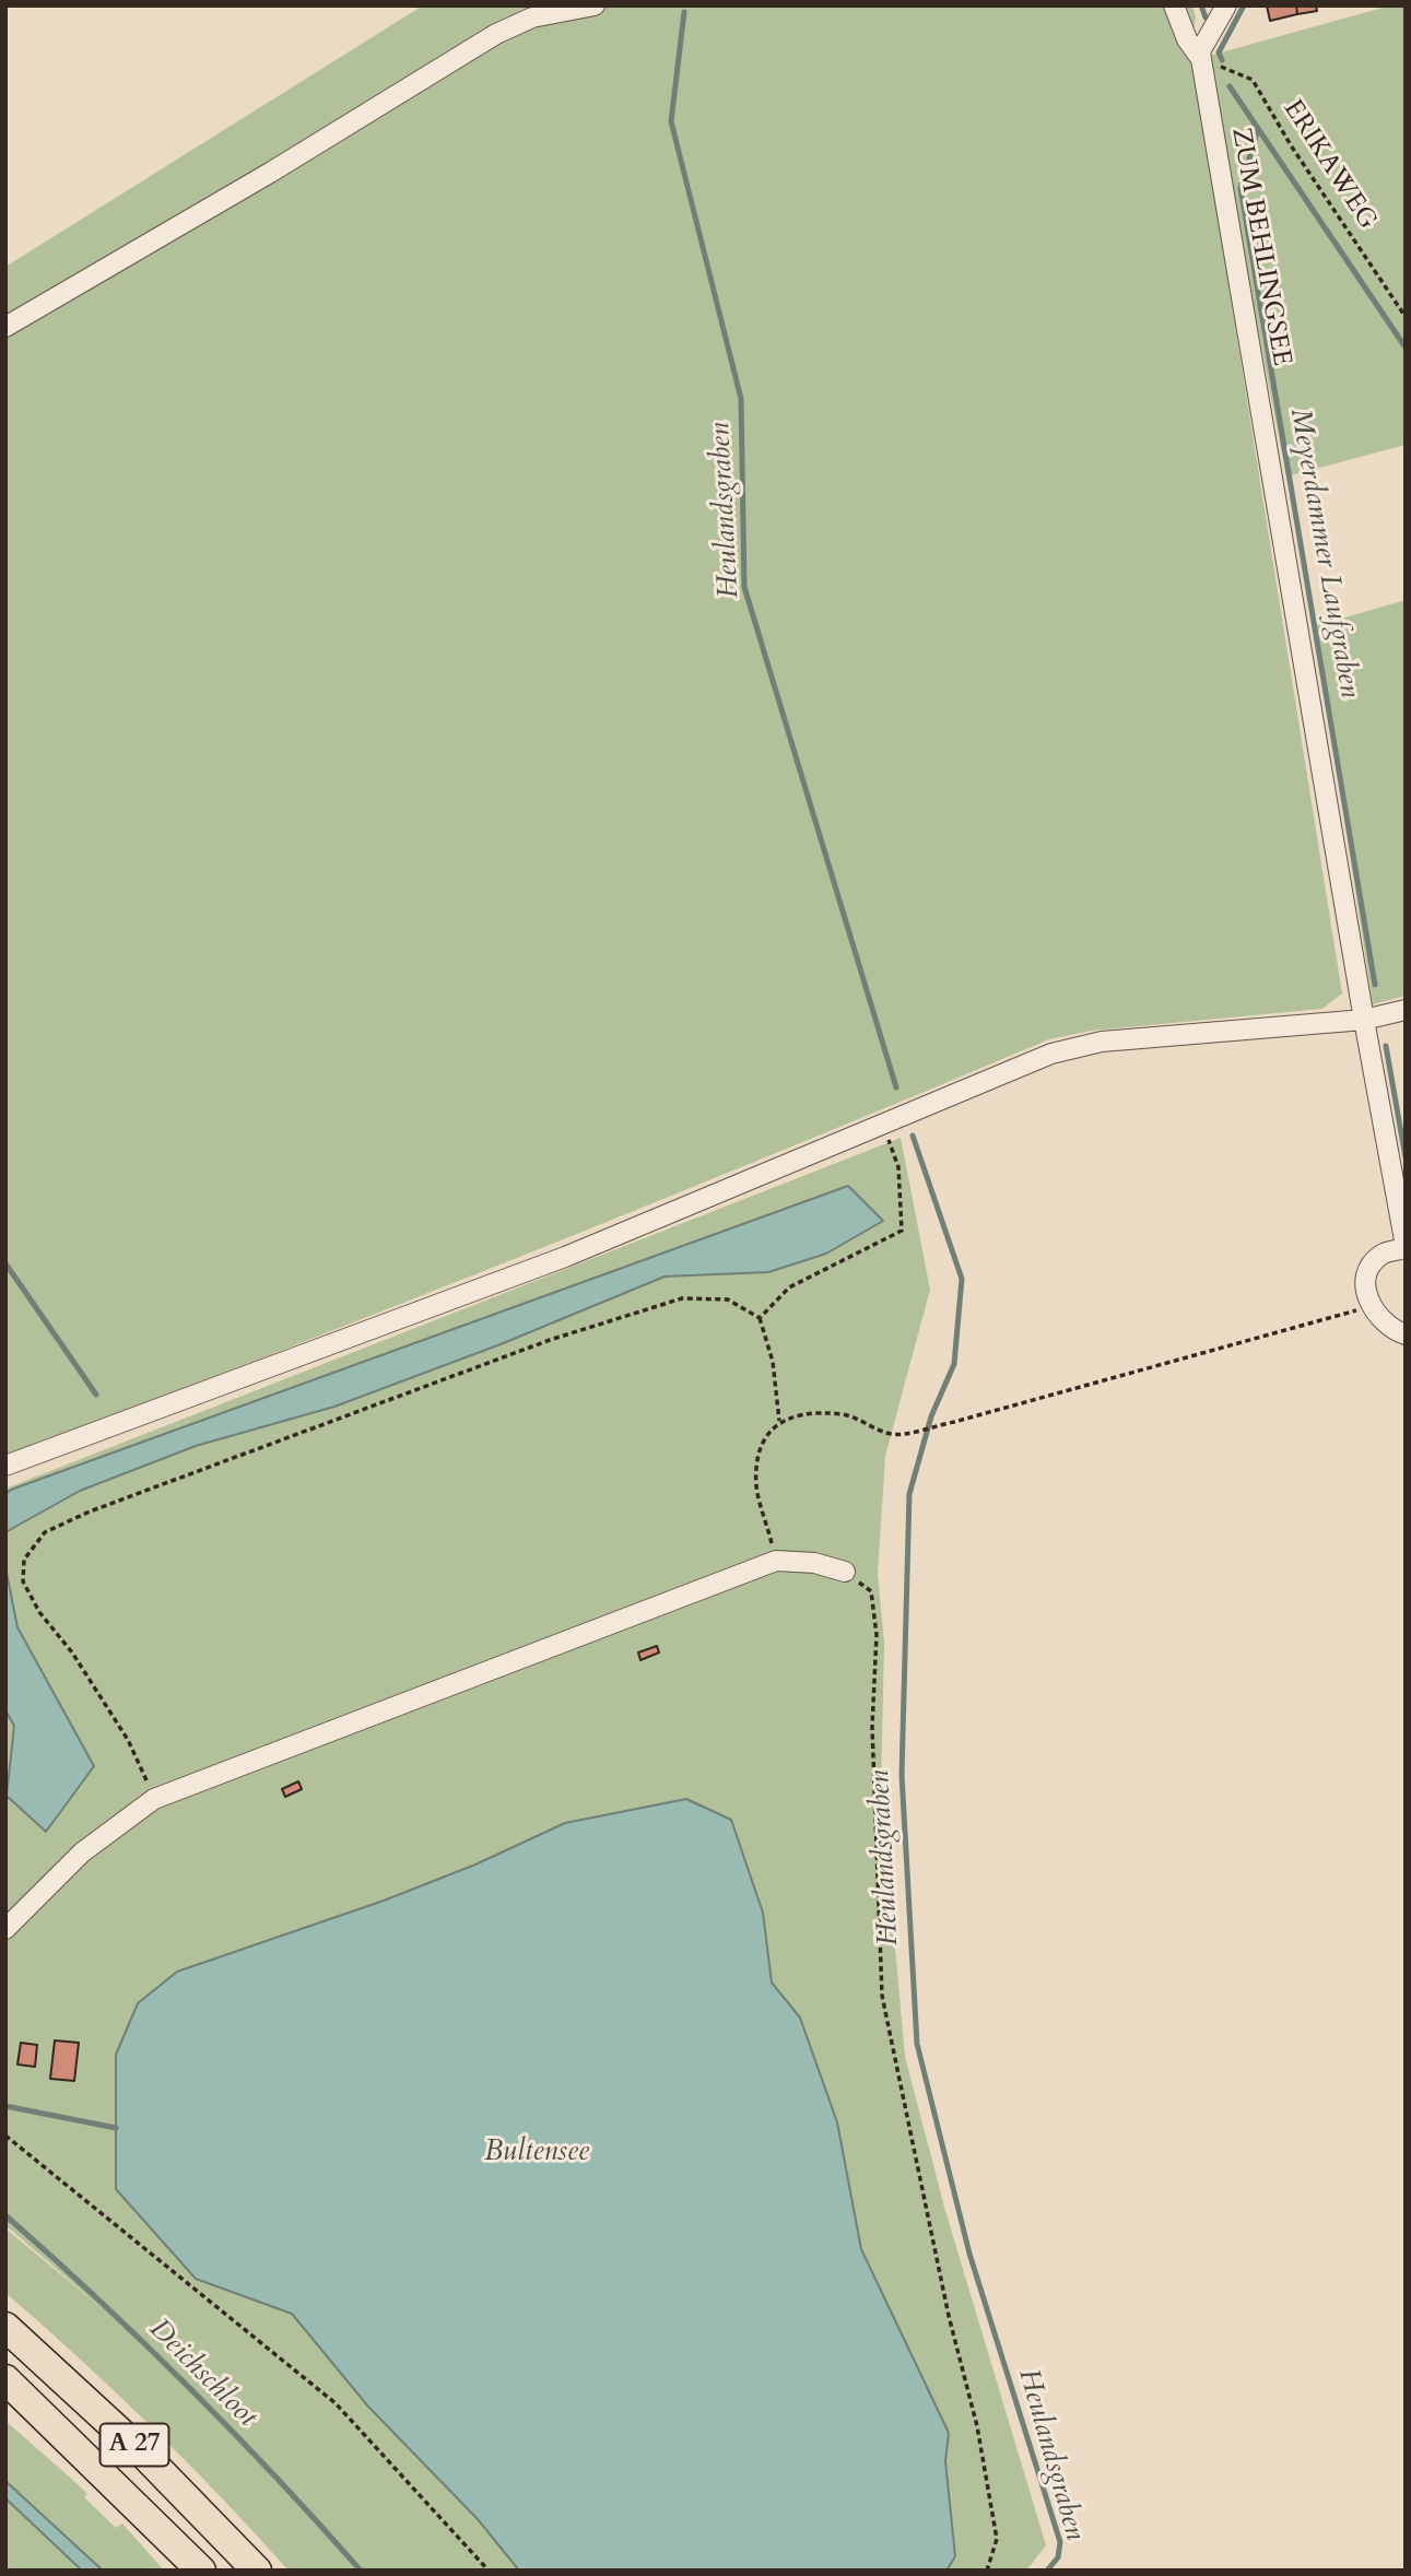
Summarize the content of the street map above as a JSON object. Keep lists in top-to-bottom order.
{
  "streets": {
    "highway": ["A 27"],
    "street": ["ZUM BEHLINGSEE"],
    "path": ["ERIKAWEG"]
  },
  "crossings": [
    ["ERIKAWEG", "ZUM BEHLINGSEE"]
  ],
  "water": [
    "Heulandsgraben",
    "Meyerdammer Laufgraben",
    "Bultensee",
    "Deichschloot"
  ]
}
